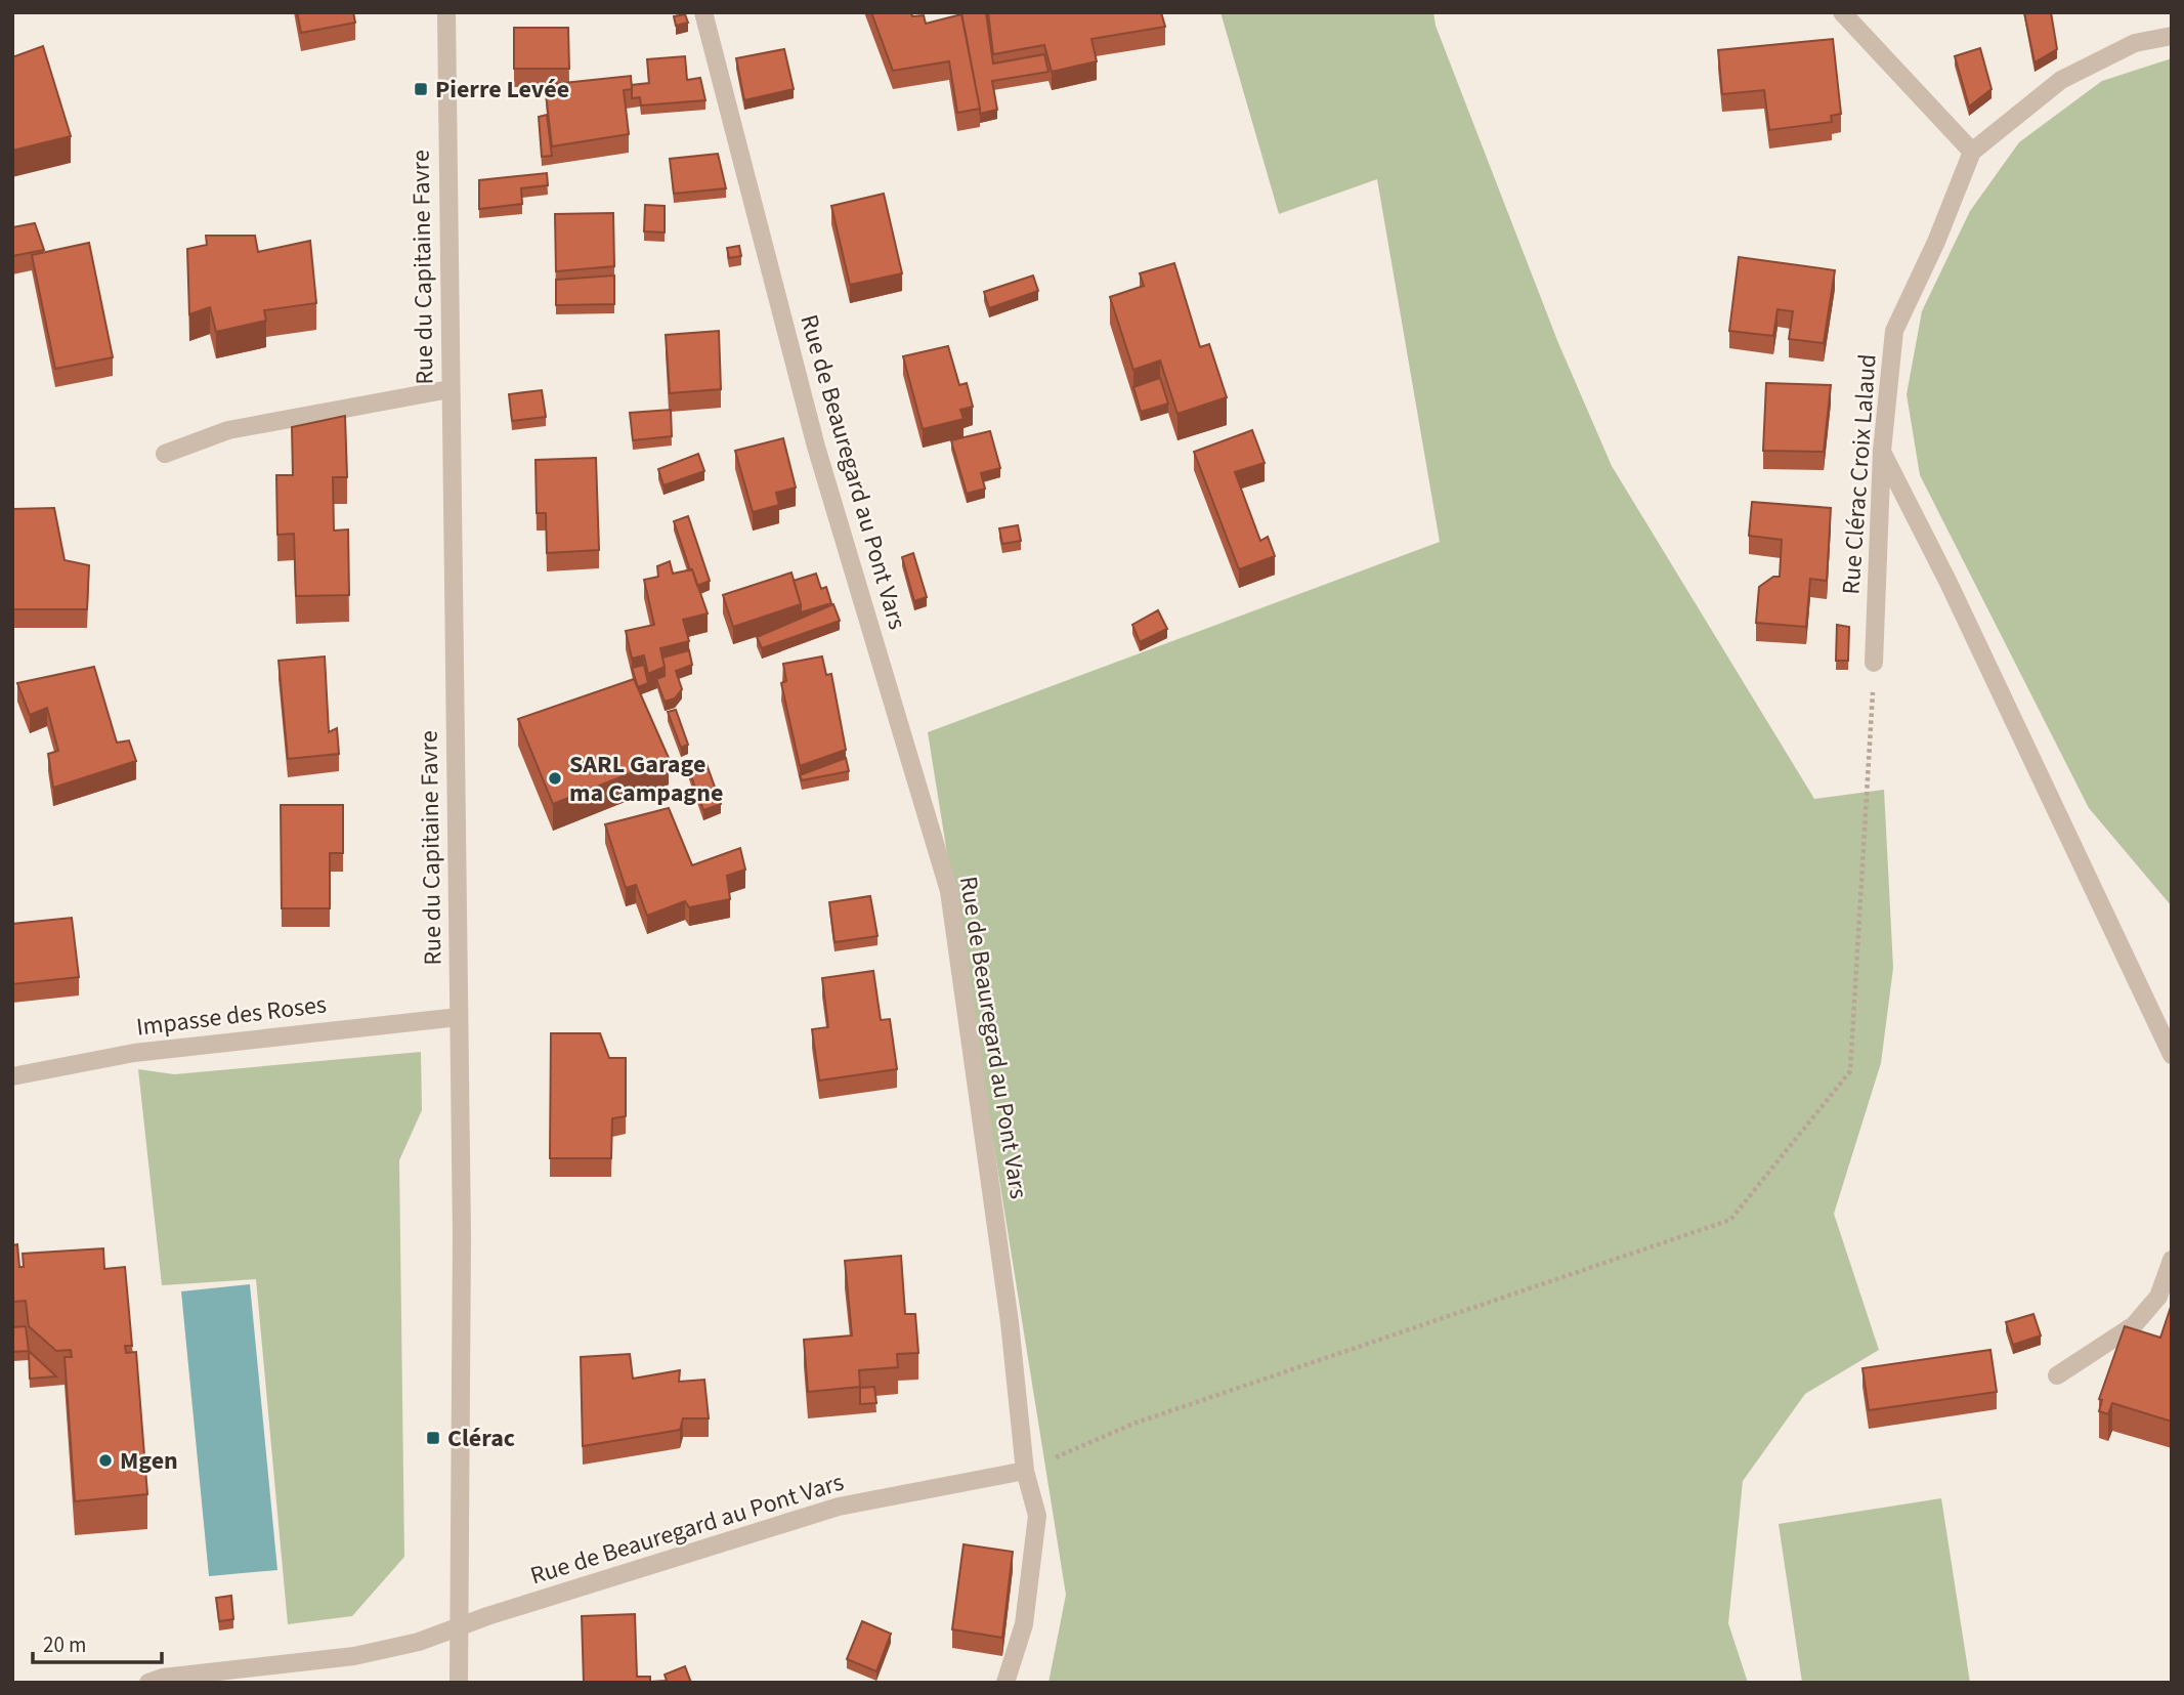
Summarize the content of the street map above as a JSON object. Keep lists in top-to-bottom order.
{
  "streets": {
    "street": [
      "Rue du Capitaine Favre",
      "Rue de Beauregard au Pont Vars",
      "Rue Clérac Croix Lalaud",
      "Impasse des Roses"
    ]
  },
  "crossings": [
    ["Rue du Capitaine Favre", "Rue de Beauregard au Pont Vars"],
    ["Rue du Capitaine Favre", "Impasse des Roses"]
  ],
  "places": {
    "transit": ["Pierre Levée", "Clérac"],
    "other": ["SARL Garage ma Campagne", "Mgen"]
  },
  "scale_bar": "20 m"
}
